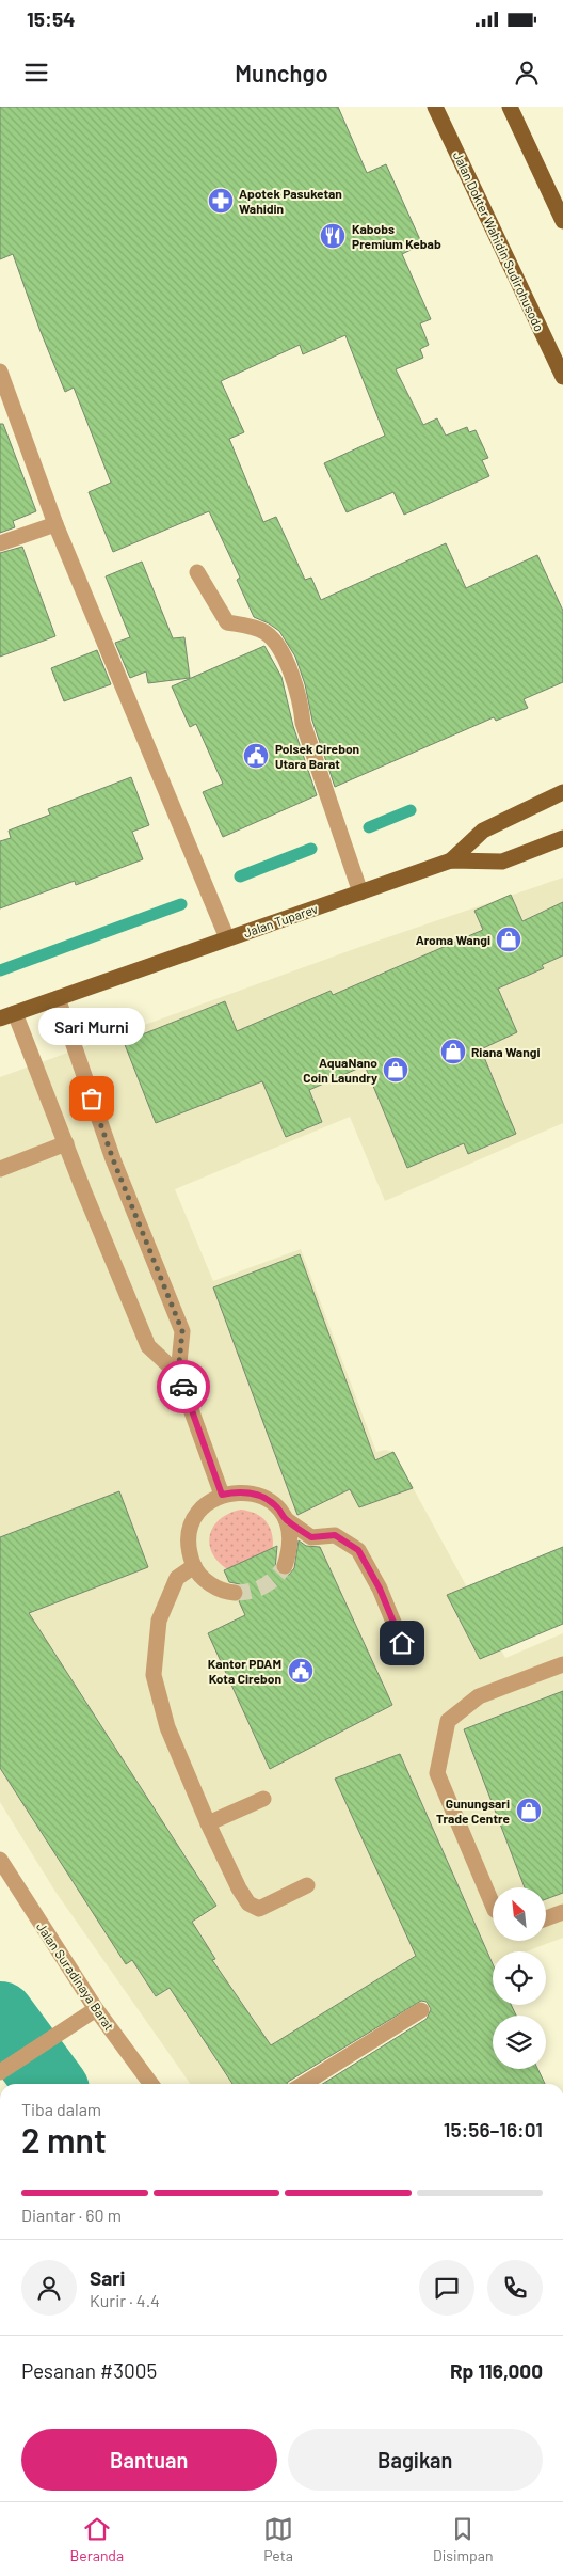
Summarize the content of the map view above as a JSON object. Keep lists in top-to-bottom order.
{
  "streets": {
    "main road": ["Jalan Dokter Wahidin Sudirohusodo", "Jalan Tuparev"],
    "street": ["Jalan Suradinaya Barat"]
  },
  "places": {
    "pharmacy": ["Apotek Pasuketan Wahidin"],
    "restaurant": ["Kabobs Premium Kebab"],
    "public building": ["Polsek Cirebon Utara Barat", "Kantor PDAM Kota Cirebon"],
    "shop": [
      "Aroma Wangi",
      "Riana Wangi",
      "AquaNano Coin Laundry",
      "Gunungsari Trade Centre"
    ],
    "other": ["Sari Murni"]
  },
  "north": "top left",
  "page": {
    "status": "15:54",
    "header": "Munchgo",
    "bubble": "Sari Murni",
    "heading": ["2 mnt", "Tiba dalam", "15:56–16:01"],
    "panel": [
      "Sari",
      "Kurir · 4.4",
      "Pesanan #3005",
      "Rp 116,000"
    ],
    "bar": "Diantar · 60 m",
    "buttons": ["Bantuan", "Bagikan"],
    "tabs": ["Beranda", "Peta", "Disimpan"]
  }
}
